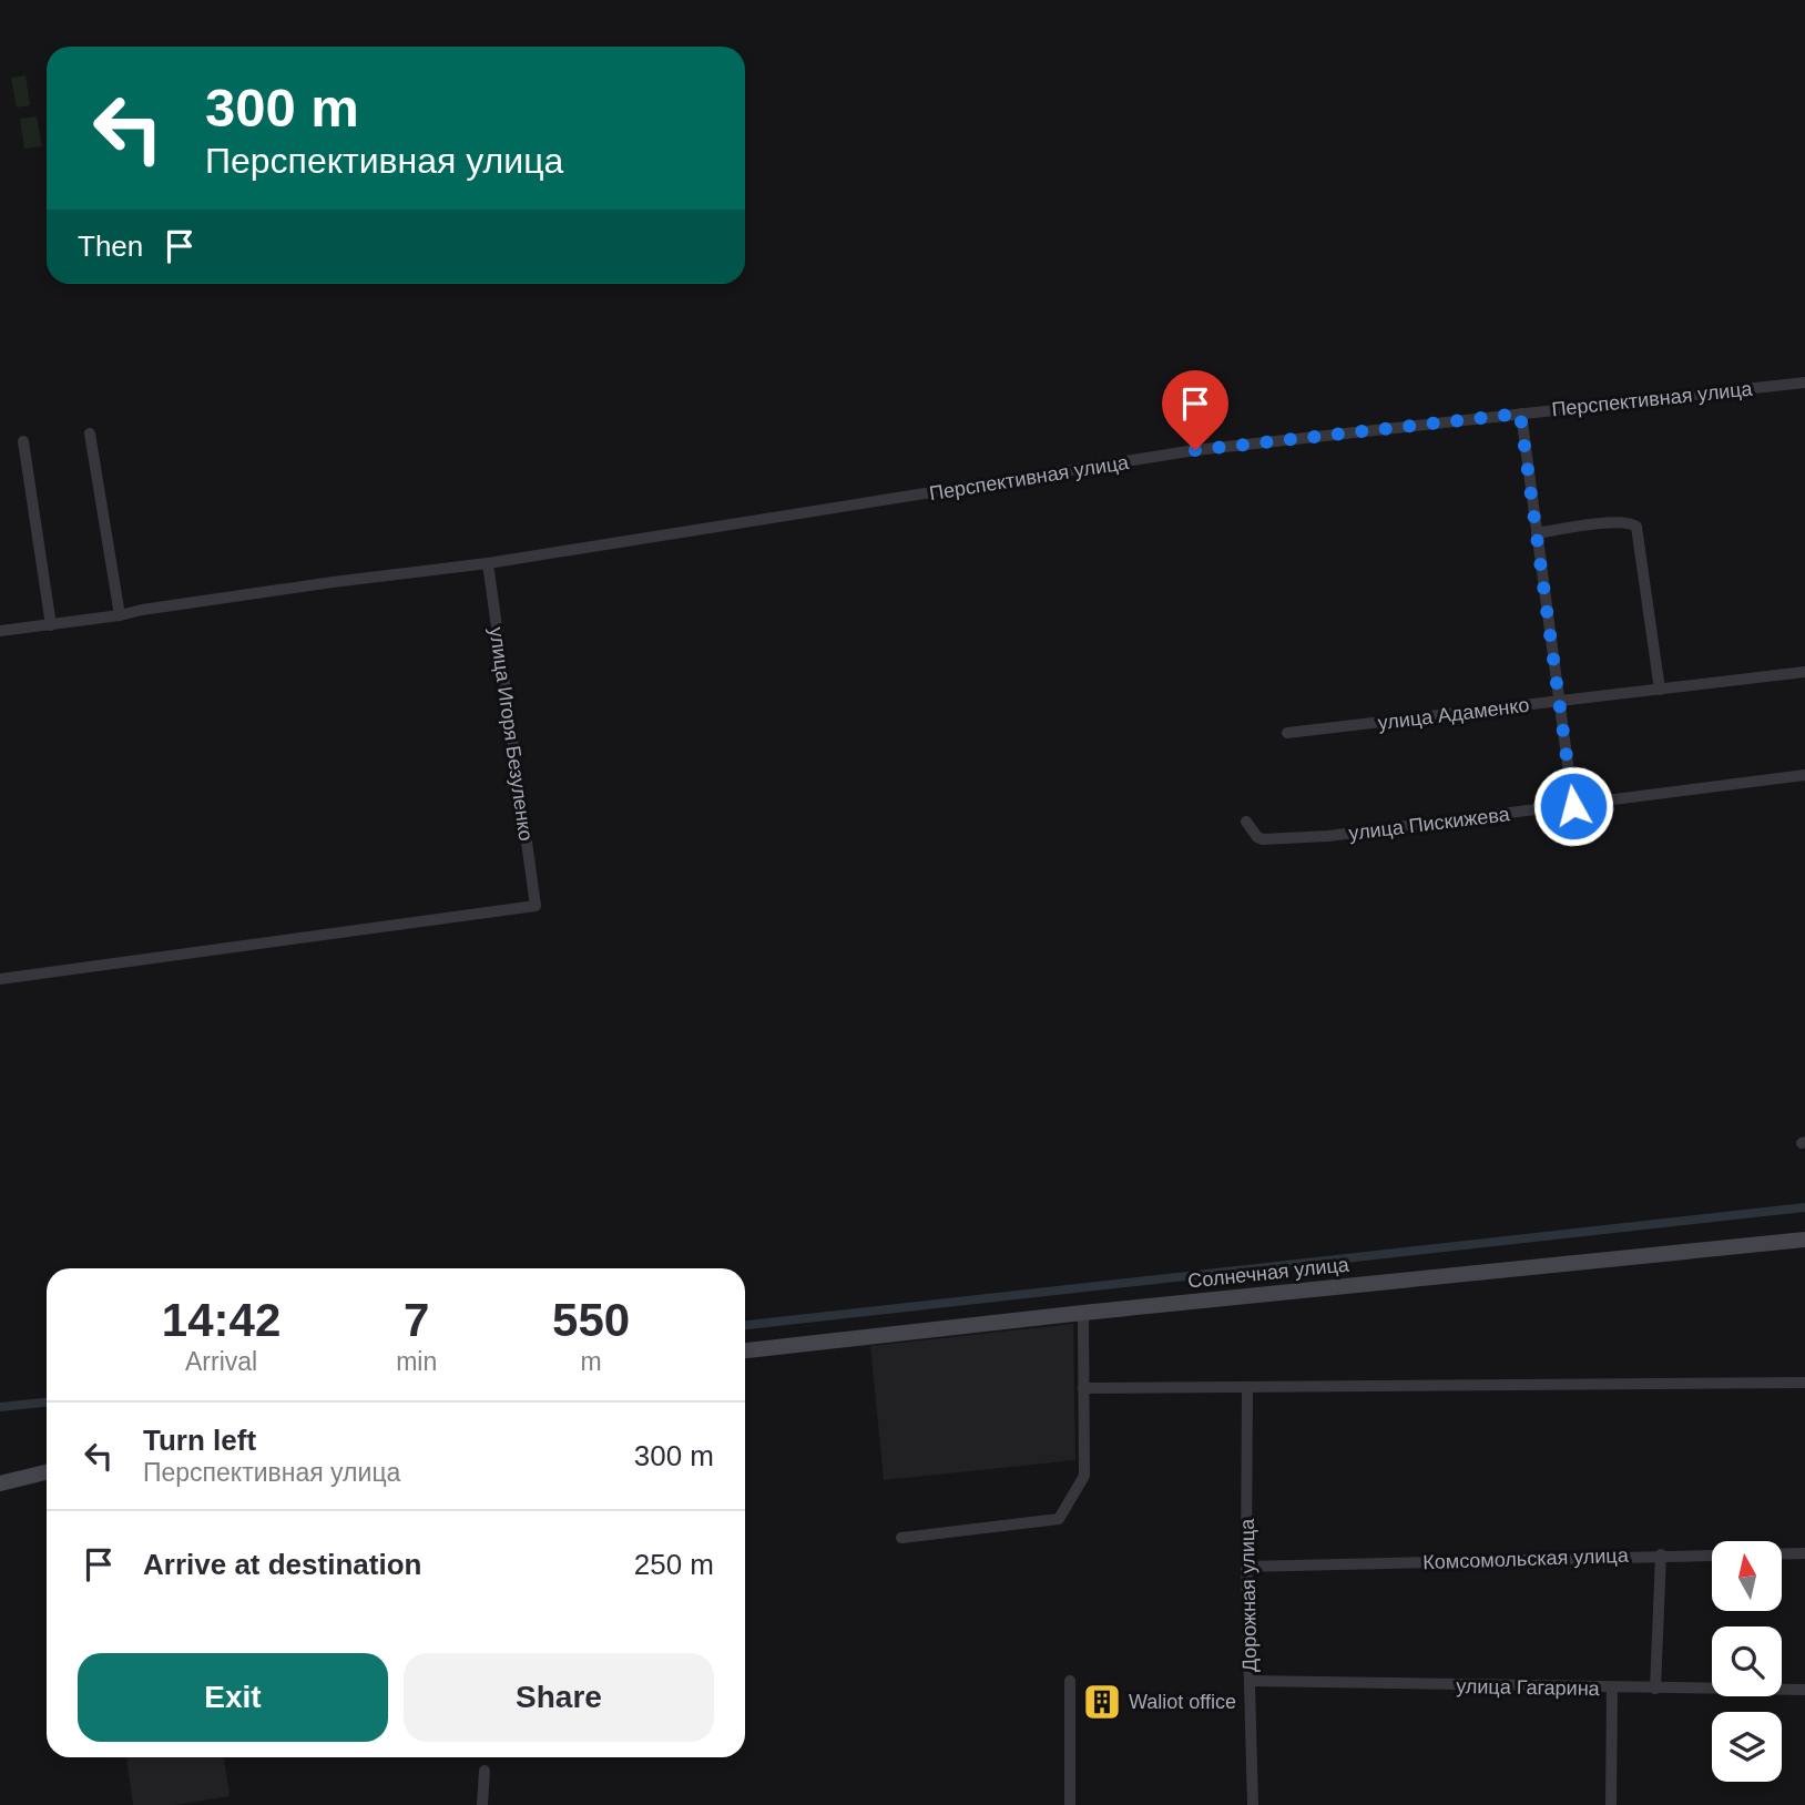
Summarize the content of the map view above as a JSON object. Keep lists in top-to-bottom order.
{
  "streets": {
    "main road": ["Солнечная улица"],
    "street": [
      "Перспективная улица",
      "улица Адаменко",
      "улица Игоря Безуленко",
      "улица Пискижева",
      "Комсомольская улица",
      "Дорожная улица",
      "улица Гагарина"
    ]
  },
  "crossings": [
    ["Перспективная улица", "улица Игоря Безуленко"],
    ["Комсомольская улица", "Дорожная улица"],
    ["Дорожная улица", "улица Гагарина"]
  ],
  "places": {
    "building": ["Waliot office"]
  },
  "north": "top",
  "page": {
    "turn": ["300 m", "Перспективная улица"],
    "then": "Then",
    "eta": [
      "14:42",
      "Arrival",
      "7",
      "min",
      "550",
      "m"
    ],
    "list": [
      {
        "name": "Turn left",
        "note": "Перспективная улица",
        "value": "300 m"
      },
      {
        "name": "Arrive at destination",
        "value": "250 m"
      }
    ],
    "buttons": ["Exit", "Share"]
  }
}
